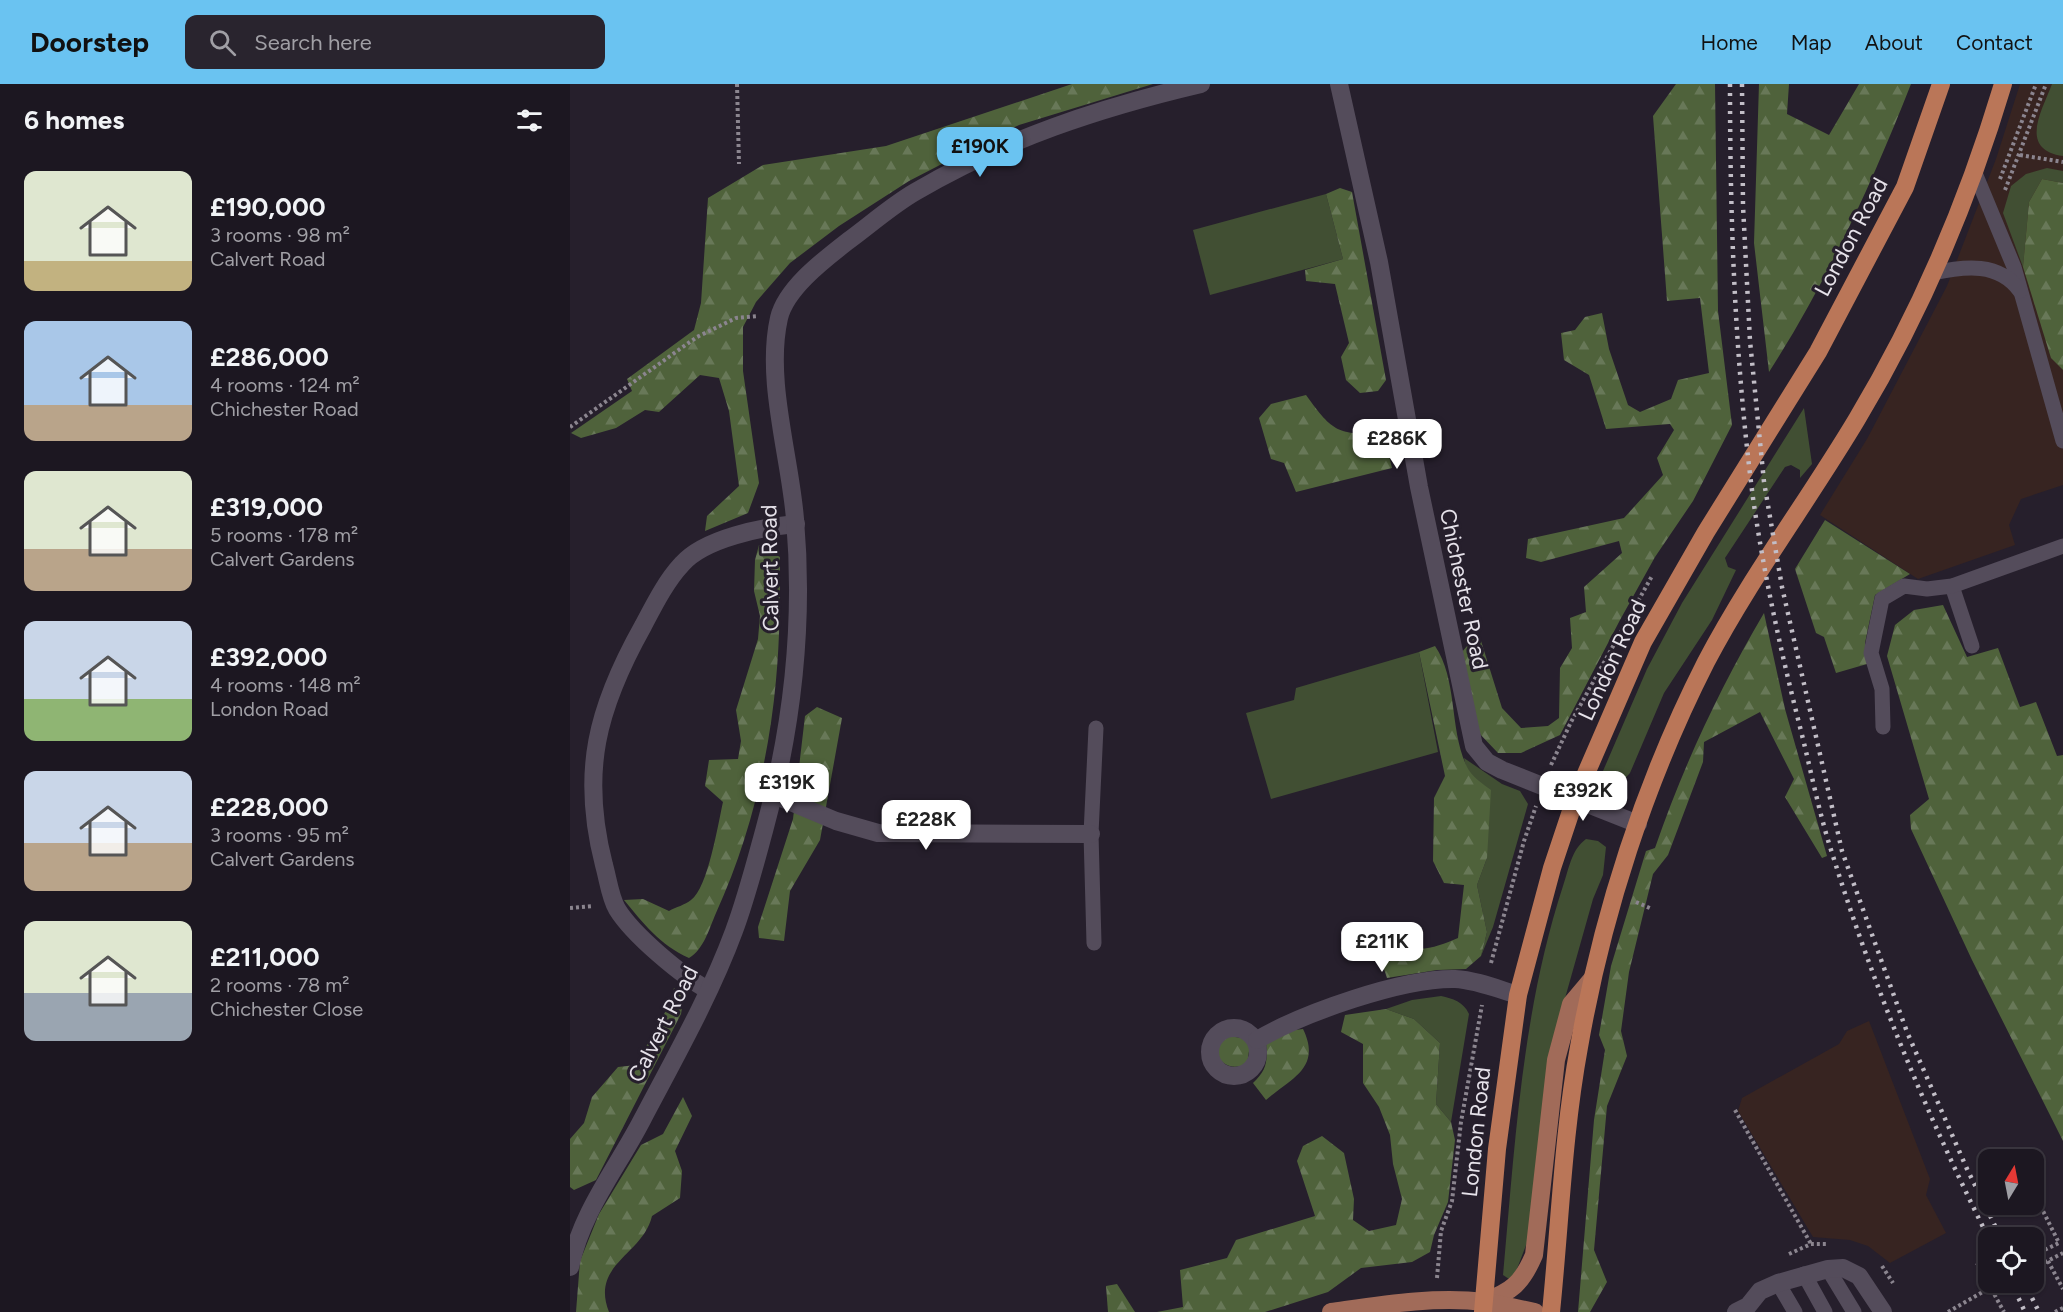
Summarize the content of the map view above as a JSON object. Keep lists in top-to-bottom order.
{
  "streets": {
    "highway": ["London Road"],
    "street": ["Calvert Road", "Chichester Road"]
  },
  "crossings": [
    ["London Road", "Chichester Road"]
  ],
  "north": "top",
  "page": {
    "header": "Doorstep",
    "search": "Search here",
    "nav": [
      "Home",
      "Map",
      "About",
      "Contact"
    ],
    "heading": "6 homes",
    "price": [
      "£190K",
      "£286K",
      "£319K",
      "£392K",
      "£228K",
      "£211K"
    ],
    "list": [
      {
        "name": "£190,000",
        "note": "3 rooms · 98 m² · Calvert Road"
      },
      {
        "name": "£286,000",
        "note": "4 rooms · 124 m² · Chichester Road"
      },
      {
        "name": "£319,000",
        "note": "5 rooms · 178 m² · Calvert Gardens"
      },
      {
        "name": "£392,000",
        "note": "4 rooms · 148 m² · London Road"
      },
      {
        "name": "£228,000",
        "note": "3 rooms · 95 m² · Calvert Gardens"
      },
      {
        "name": "£211,000",
        "note": "2 rooms · 78 m² · Chichester Close"
      }
    ]
  }
}
